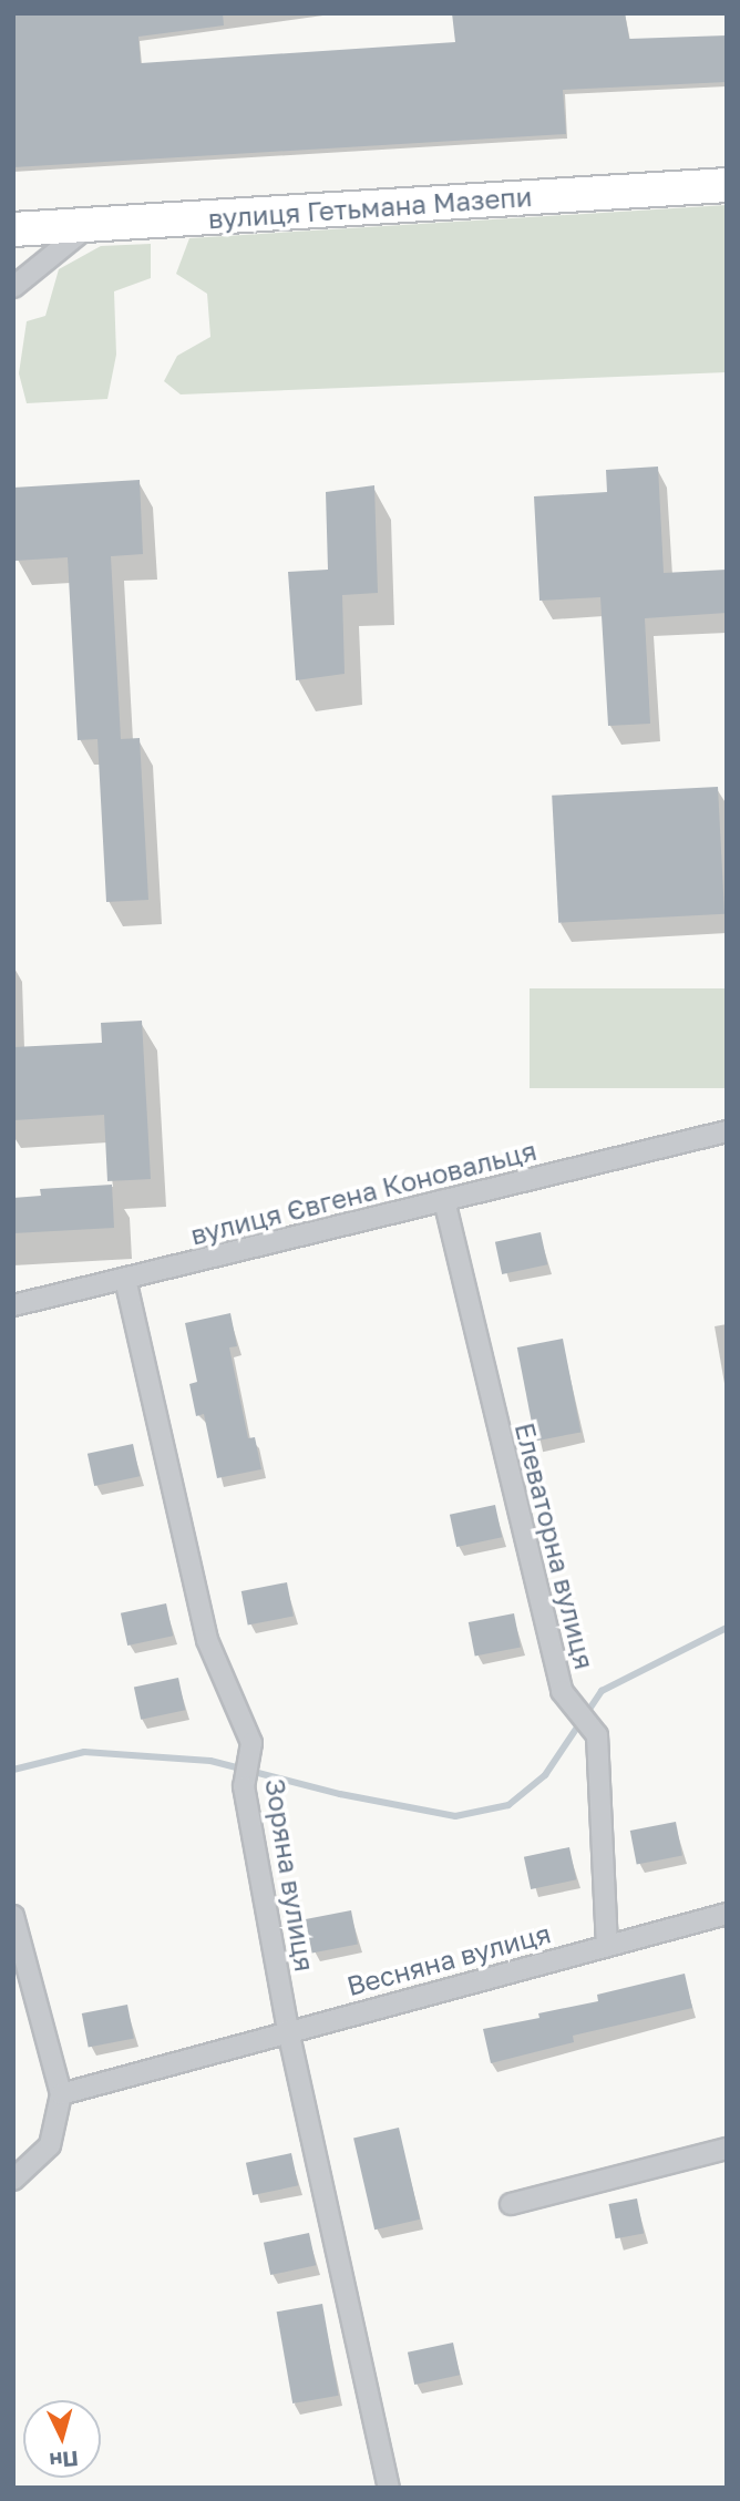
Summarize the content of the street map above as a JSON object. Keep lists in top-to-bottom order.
{
  "streets": {
    "highway": ["вулиця Гетьмана Мазепи"],
    "street": [
      "вулиця Євгена Коновальця",
      "Елеваторна вулиця",
      "Зоряна вулиця",
      "Весняна вулиця"
    ]
  },
  "crossings": [
    ["вулиця Євгена Коновальця", "Елеваторна вулиця"],
    ["вулиця Євгена Коновальця", "Зоряна вулиця"],
    ["Елеваторна вулиця", "Весняна вулиця"],
    ["Зоряна вулиця", "Весняна вулиця"]
  ],
  "north": "bottom"
}
